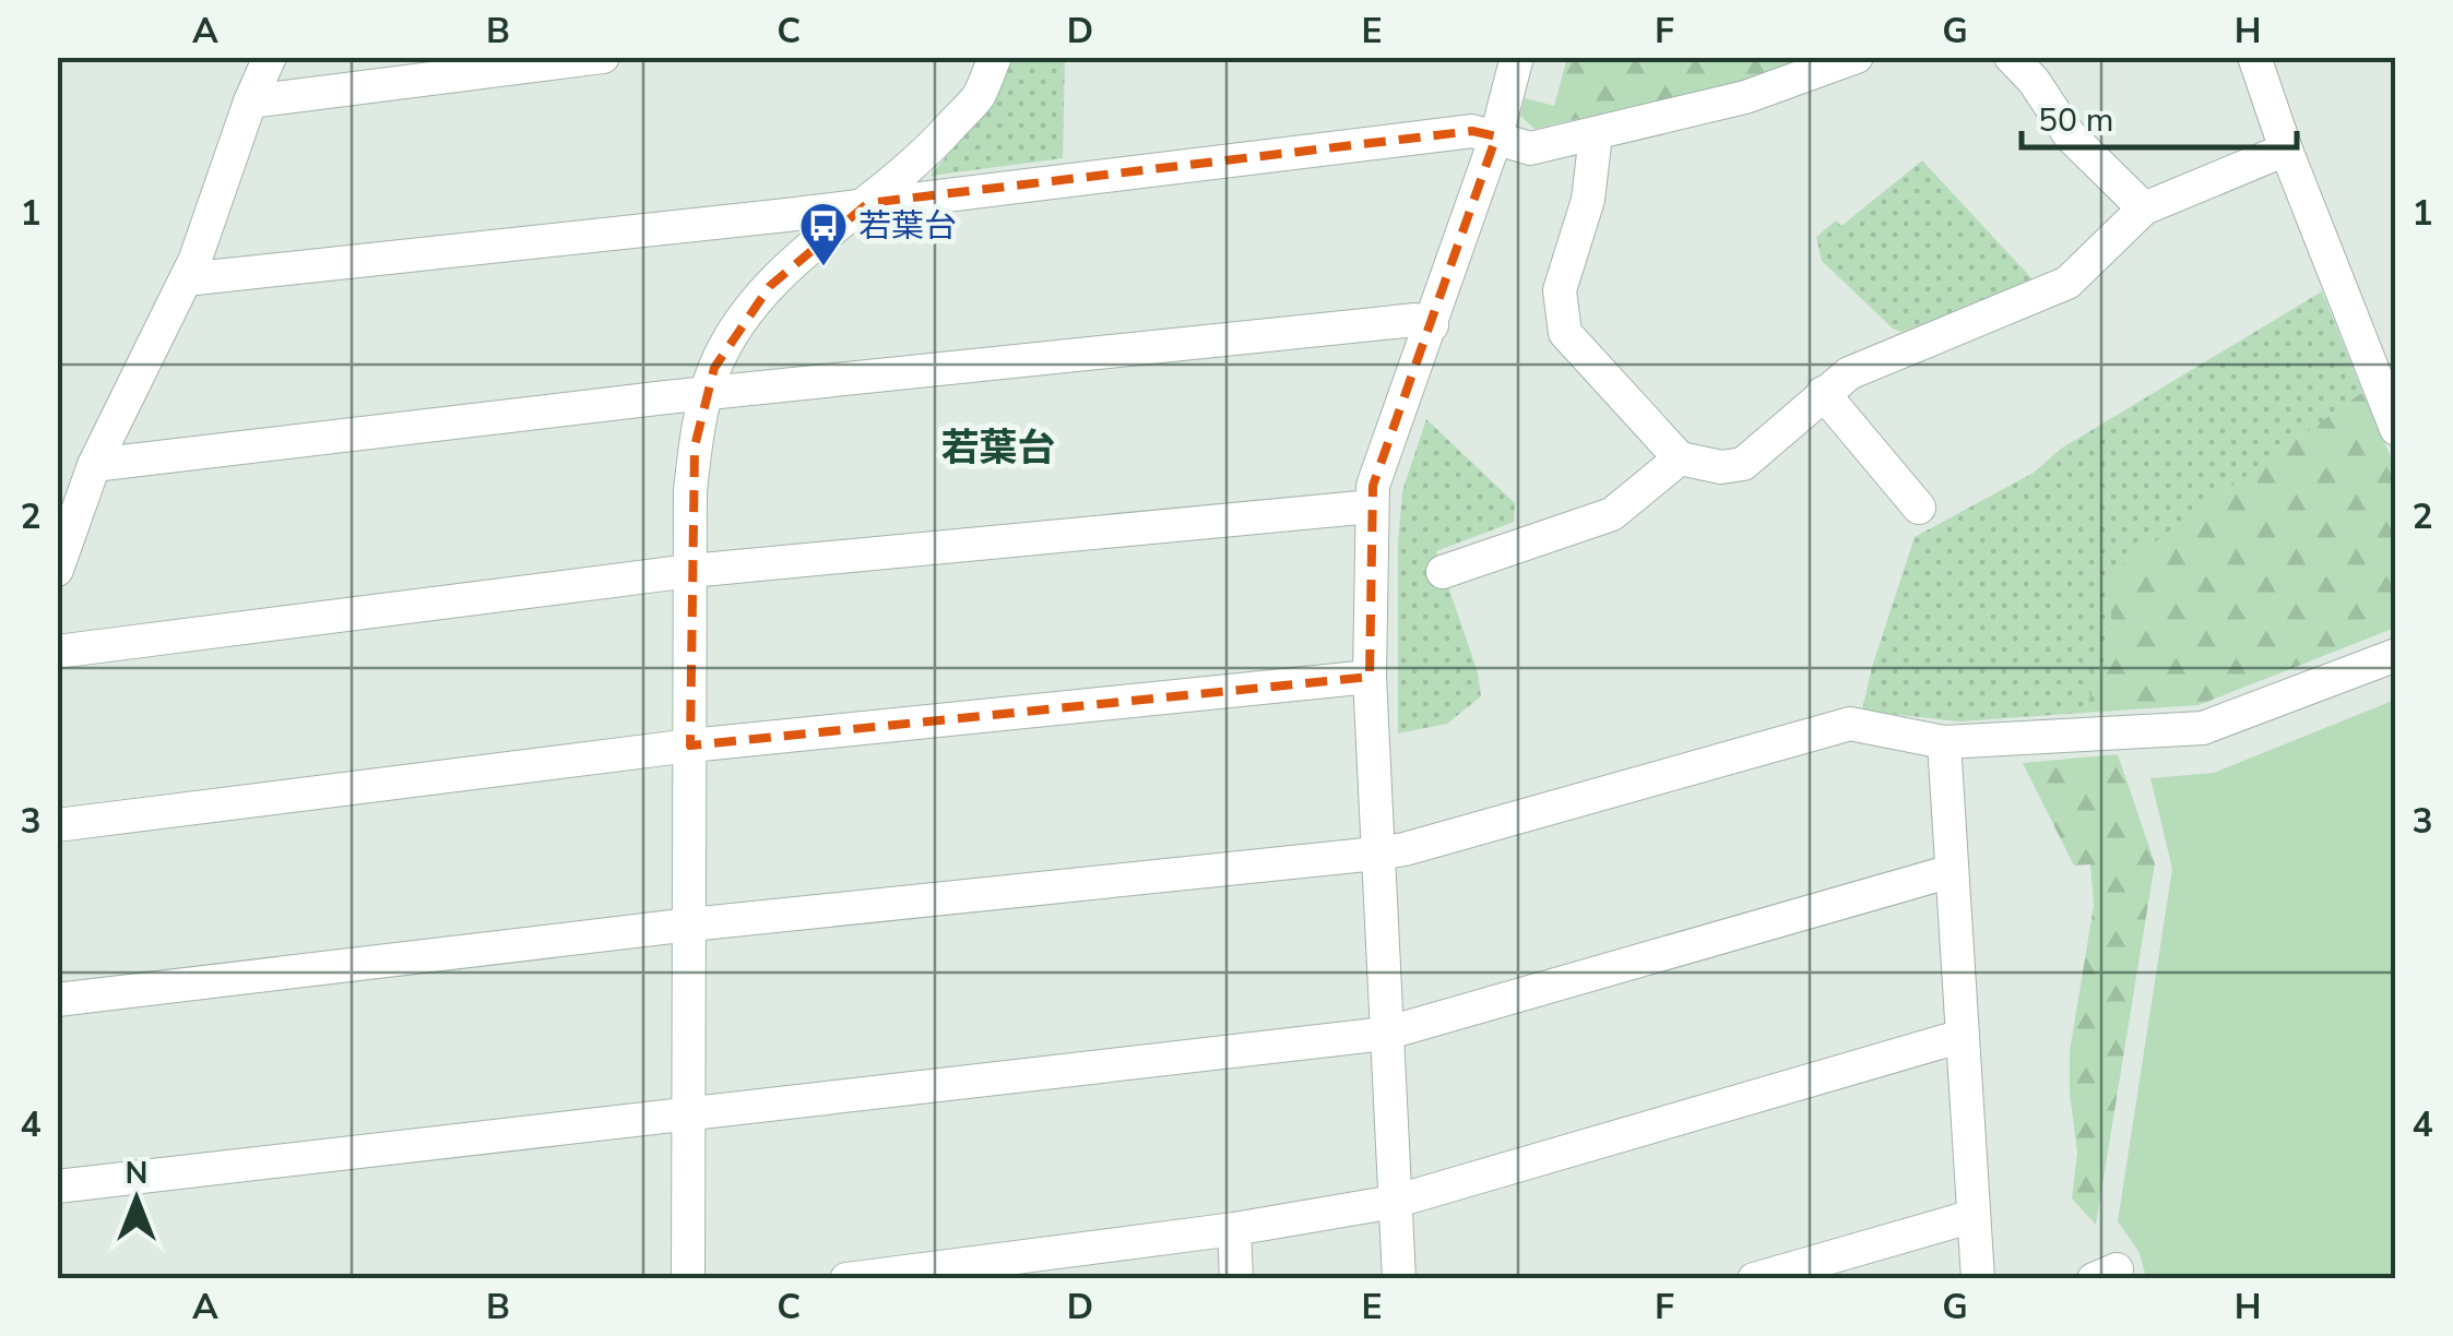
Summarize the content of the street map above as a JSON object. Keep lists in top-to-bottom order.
{
  "districts": ["若葉台"],
  "places": {
    "bus stop": ["若葉台"]
  },
  "scale_bar": "50 m",
  "north": "top",
  "grid": {
    "columns": [
      "A",
      "B",
      "C",
      "D",
      "E",
      "F",
      "G",
      "H"
    ],
    "rows": [
      "1",
      "2",
      "3",
      "4"
    ]
  }
}
